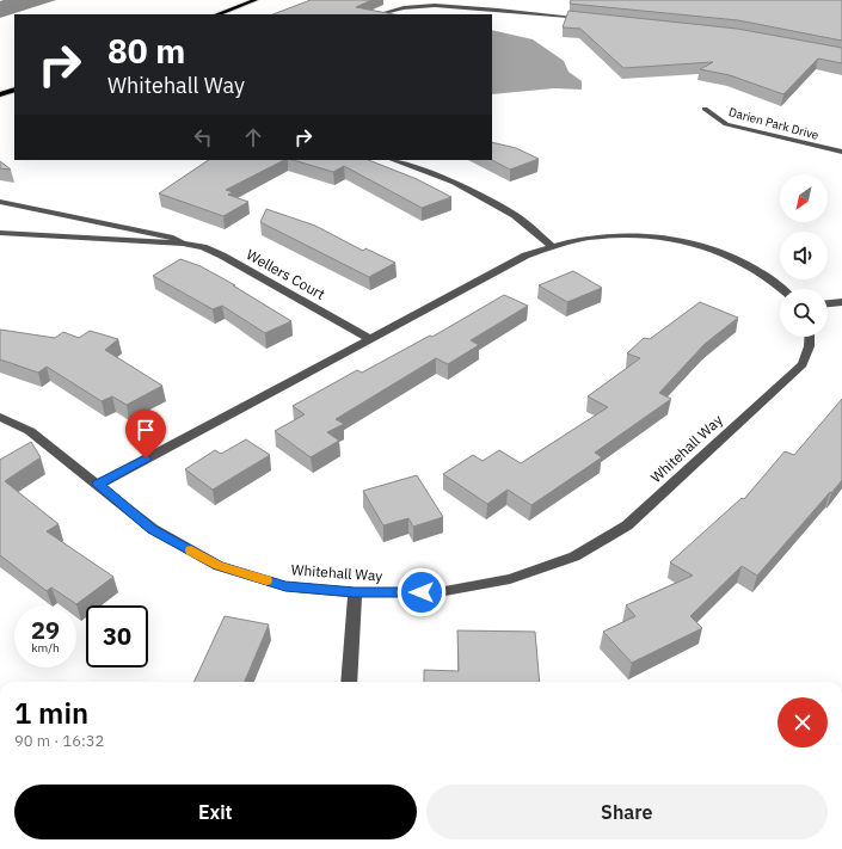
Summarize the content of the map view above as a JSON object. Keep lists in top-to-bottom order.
{
  "streets": {
    "street": ["Darien Park Drive", "Wellers Court", "Whitehall Way"]
  },
  "north": "bottom left",
  "page": {
    "turn": ["80 m", "Whitehall Way"],
    "speed": "29 km/h",
    "limit": "30",
    "heading": ["1 min", "90 m · 16:32"],
    "buttons": ["Exit", "Share"]
  }
}
